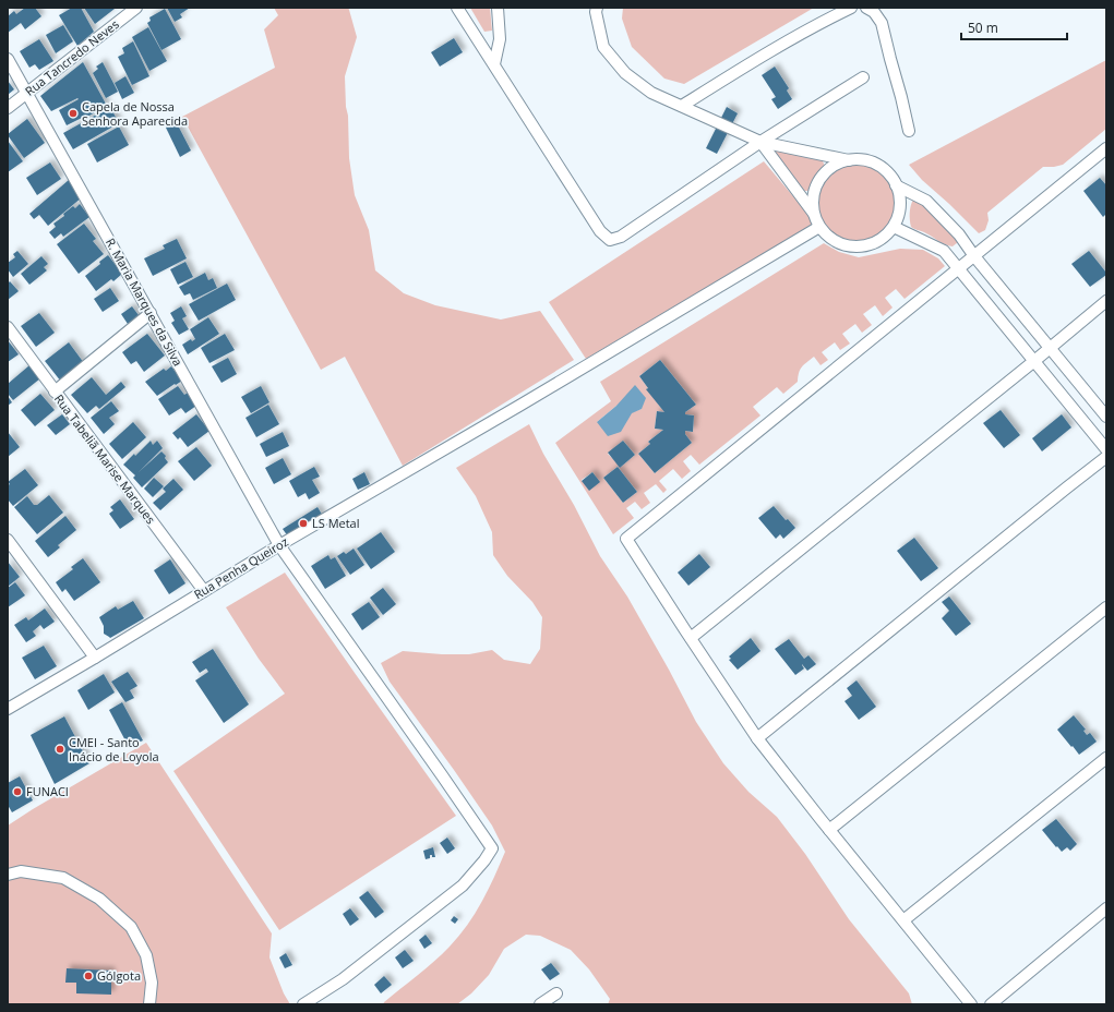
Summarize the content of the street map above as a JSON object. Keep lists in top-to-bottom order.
{
  "streets": {
    "street": [
      "Rua Tancredo Neves",
      "R. Maria Marques da Silva",
      "Rua Tabeliã Marise Marques",
      "Rua Penha Queiroz"
    ]
  },
  "crossings": [
    ["Rua Tancredo Neves", "R. Maria Marques da Silva"],
    ["R. Maria Marques da Silva", "Rua Penha Queiroz"],
    ["Rua Tabeliã Marise Marques", "Rua Penha Queiroz"]
  ],
  "places": [
    "Capela de Nossa Senhora Aparecida",
    "LS Metal",
    "CMEI - Santo Inácio de Loyola",
    "FUNACI",
    "Gólgota"
  ],
  "scale_bar": "50 m"
}
